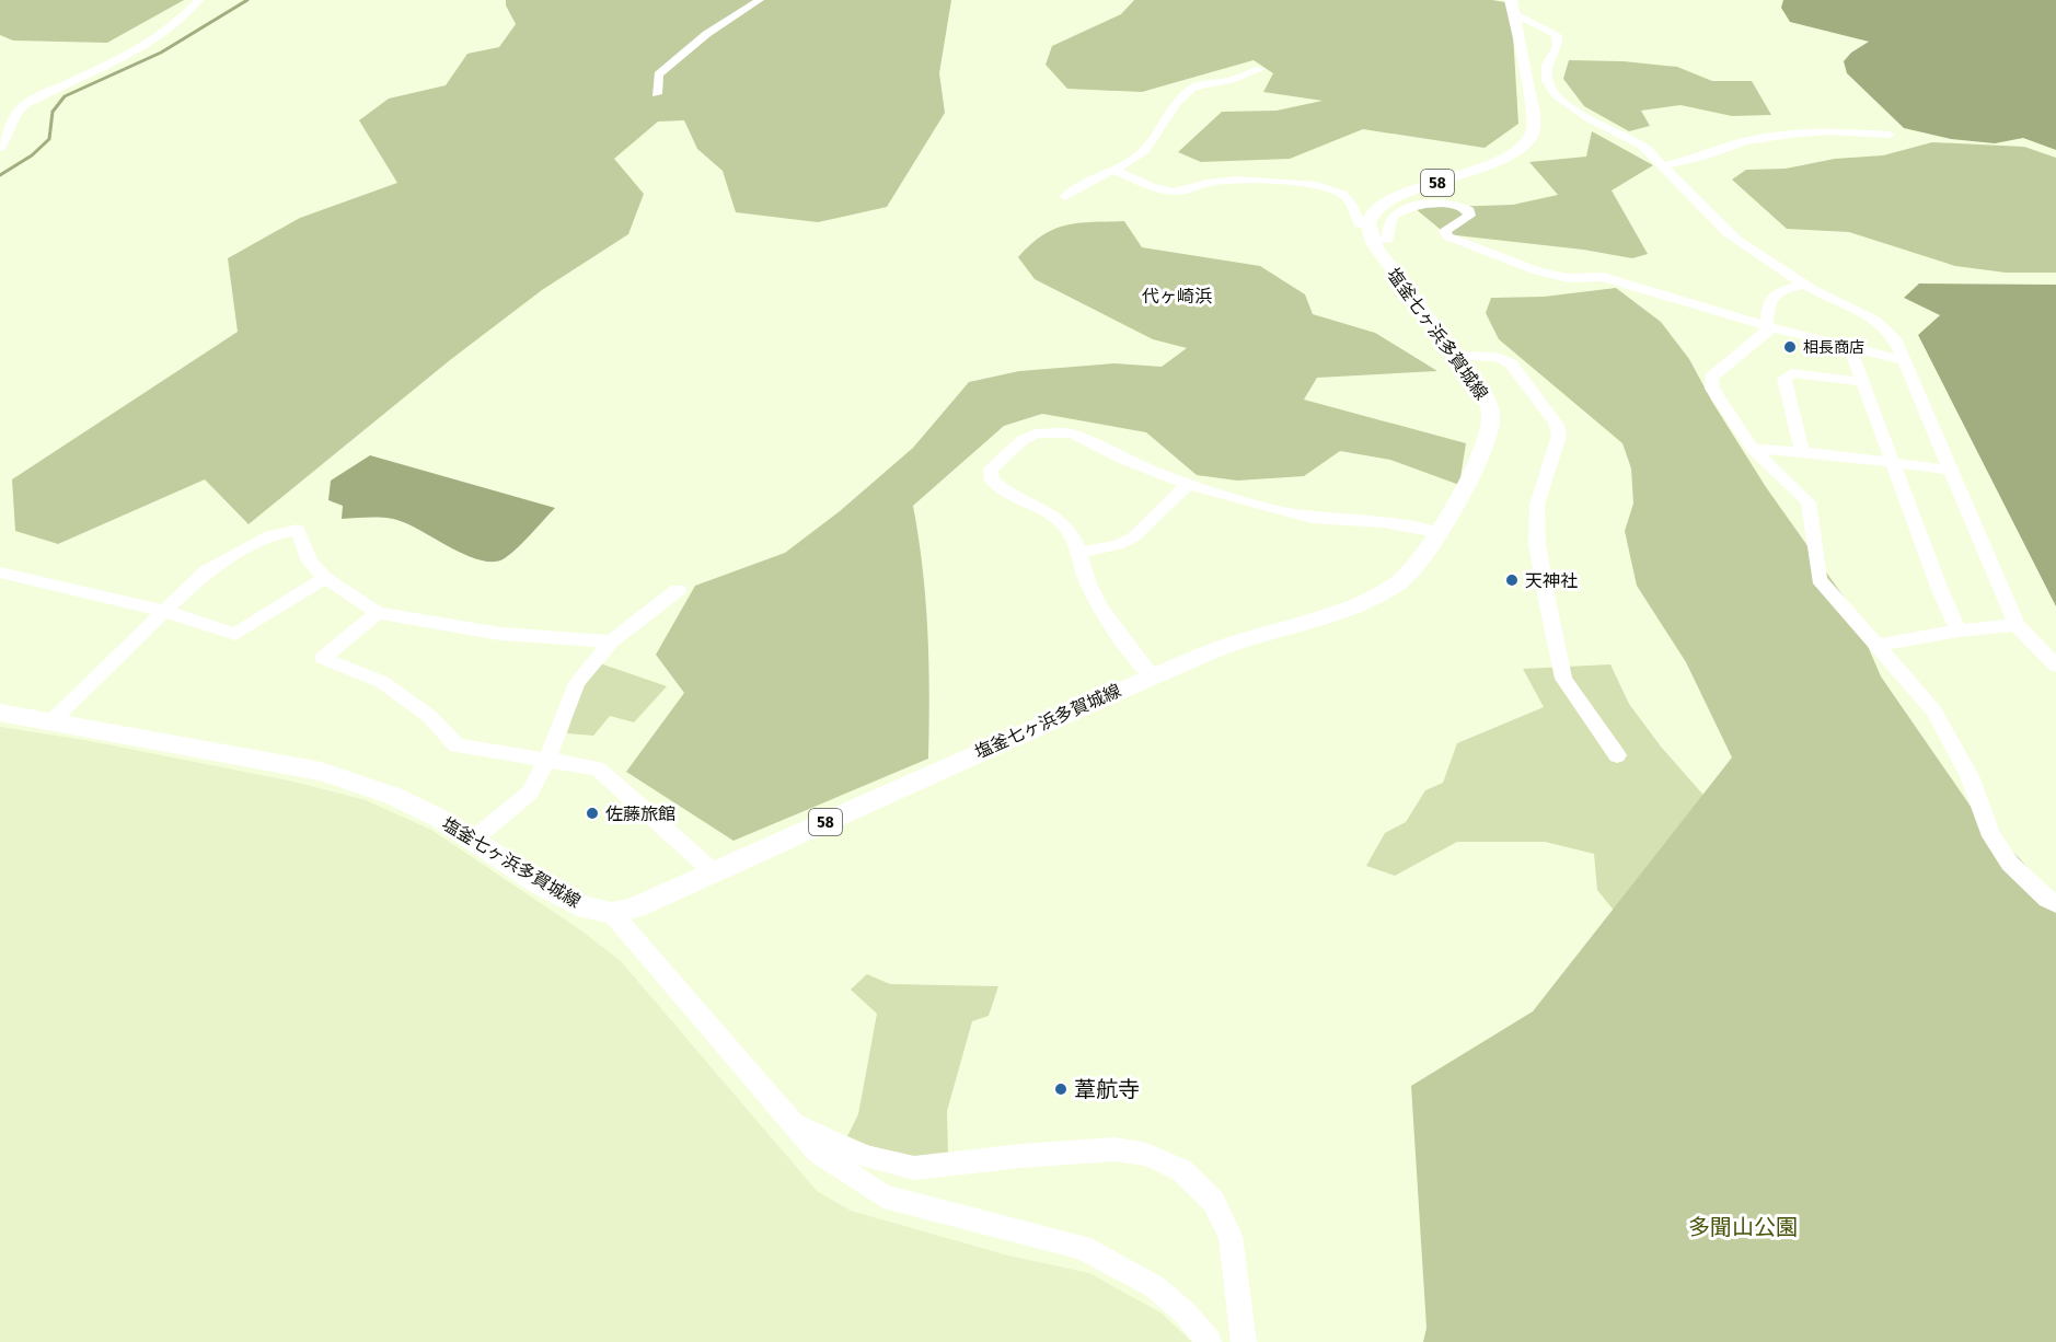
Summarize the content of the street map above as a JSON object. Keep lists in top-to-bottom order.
{
  "streets": {
    "main road": ["58", "塩釜七ヶ浜多賀城線"]
  },
  "crossings": [
    ["58", "塩釜七ヶ浜多賀城線"]
  ],
  "districts": ["代ヶ崎浜"],
  "parks": ["多聞山公園"],
  "places": [
    "相長商店",
    "天神社",
    "佐藤旅館",
    "葦航寺"
  ]
}
